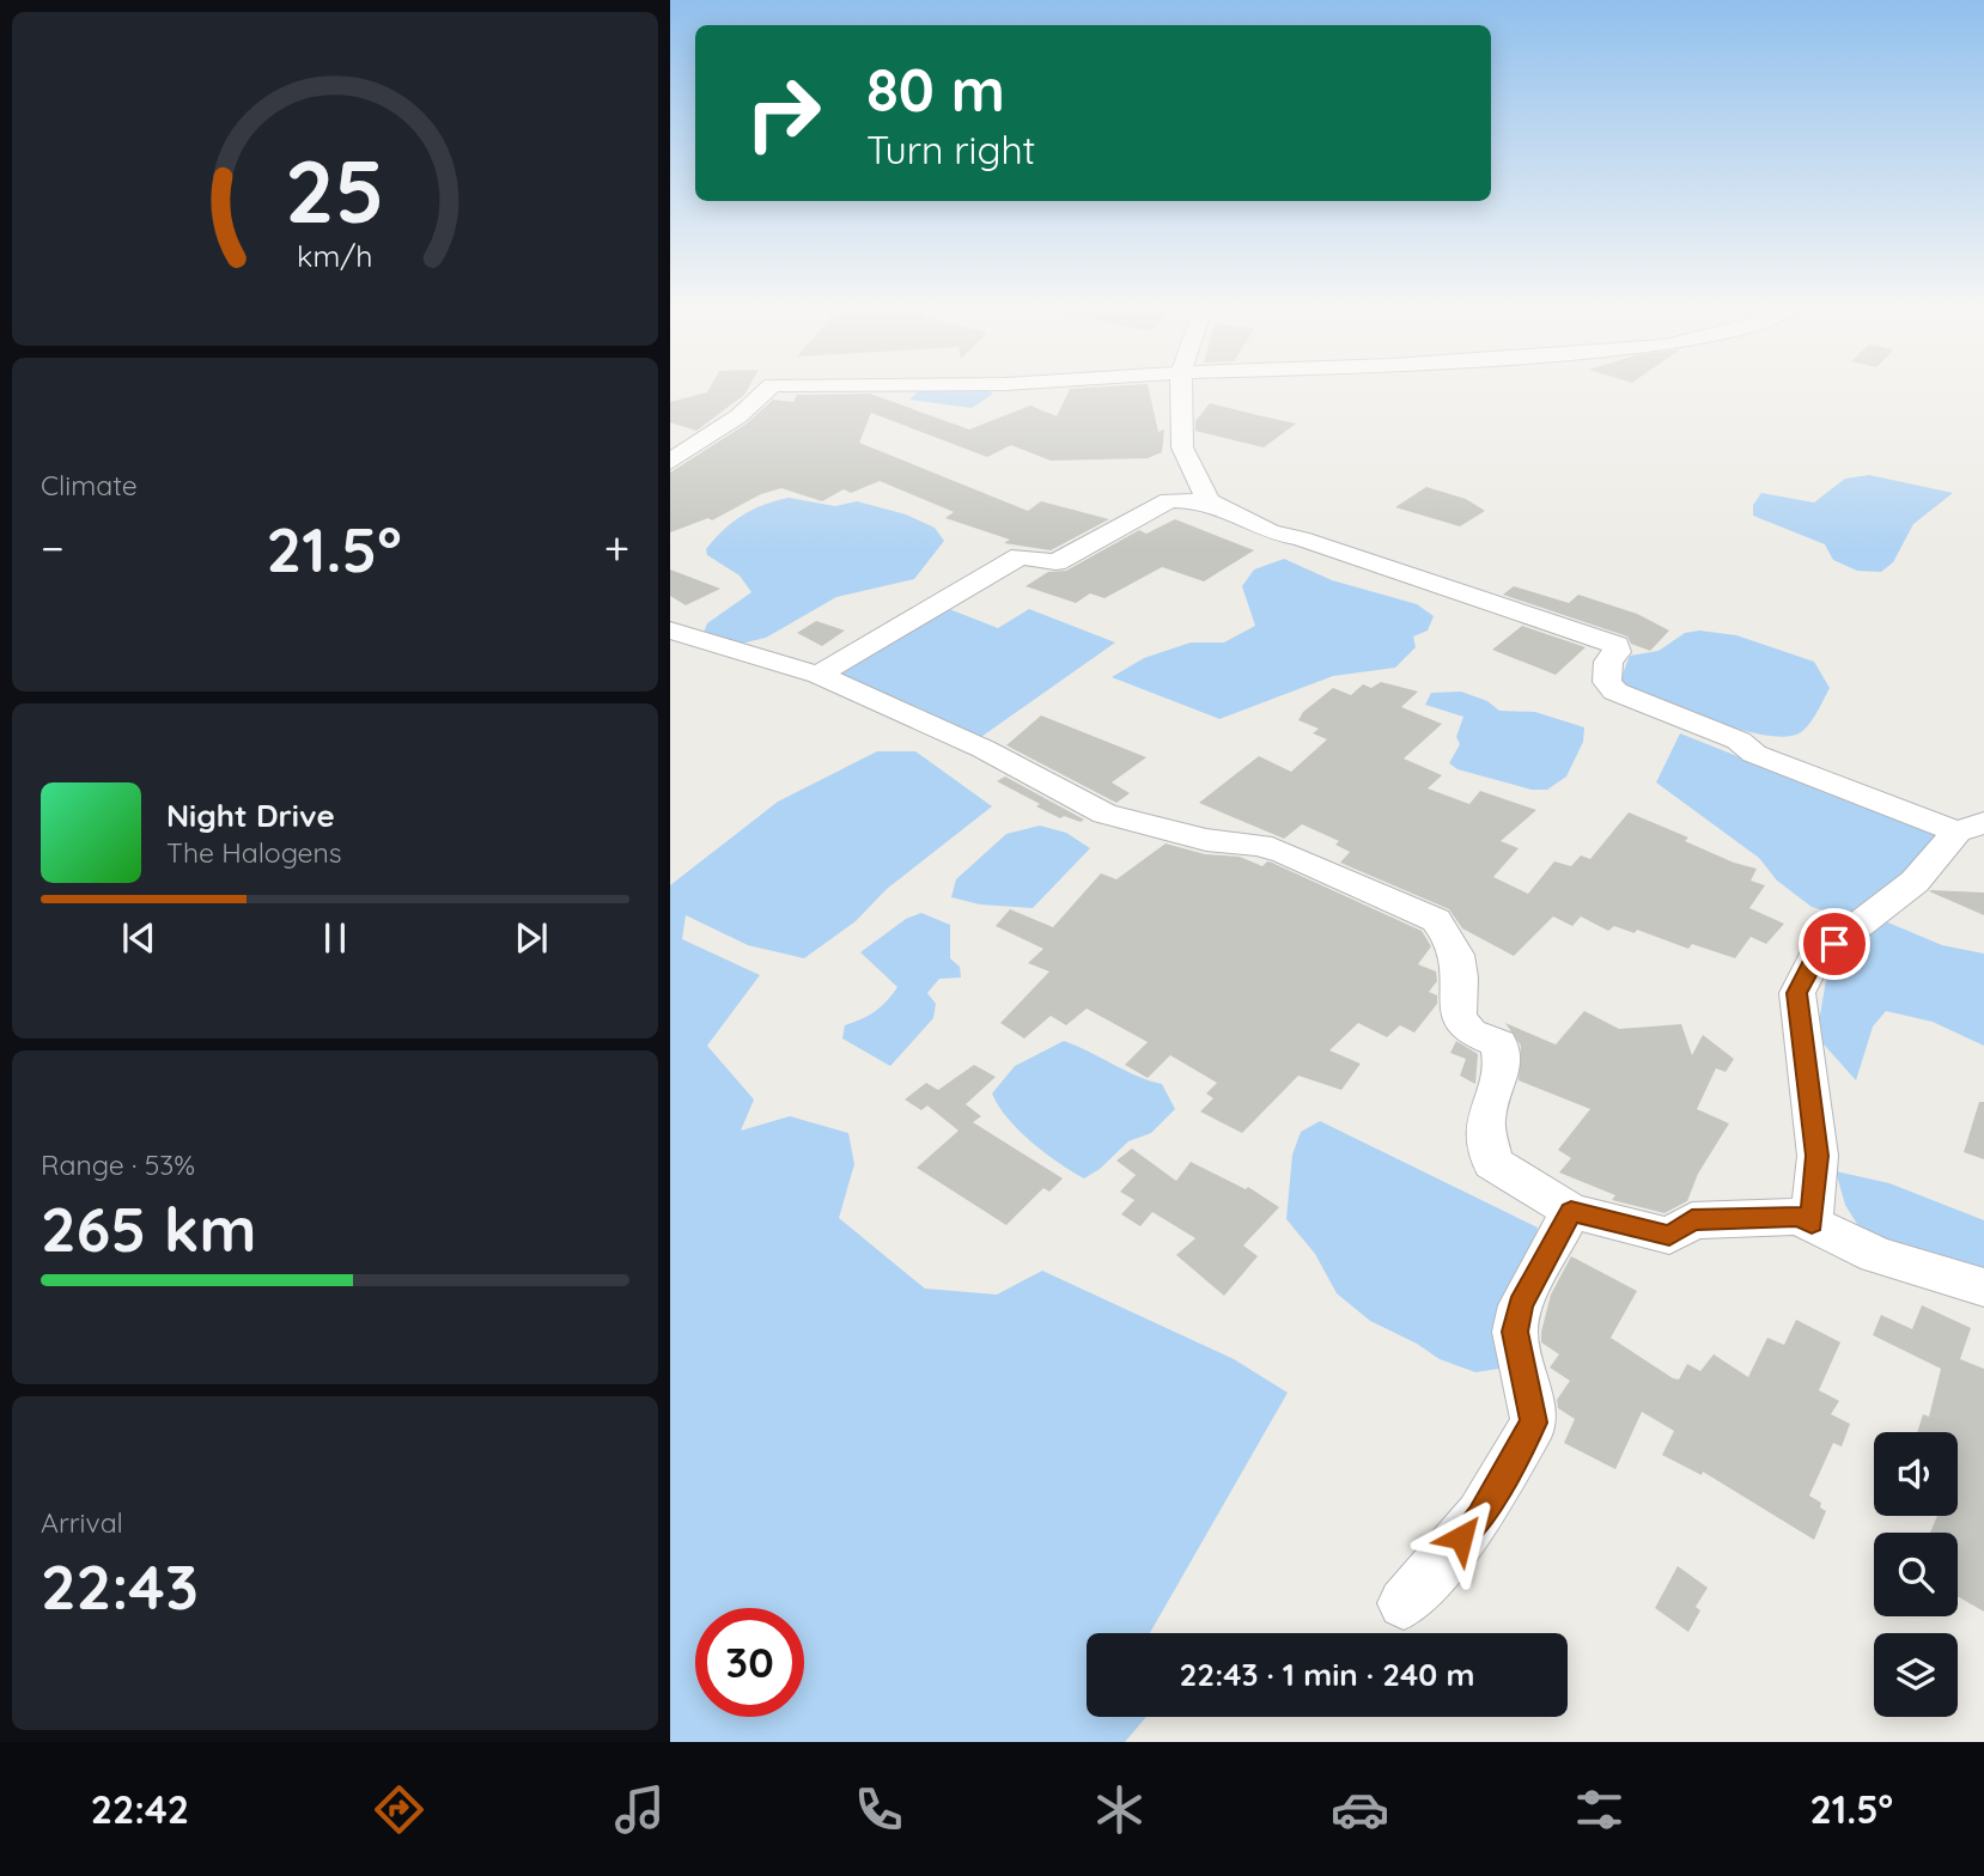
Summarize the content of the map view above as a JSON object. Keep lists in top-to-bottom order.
{
  "page": {
    "turn": ["80 m", "Turn right"],
    "tile": [
      "Climate",
      ["Range · 53%", "265 km"],
      ["Arrival", "22:43"]
    ],
    "heat": ["−", "21.5°", "+"],
    "song": ["Night Drive", "The Halogens"],
    "limit": "30",
    "trip": "22:43 · 1 min · 240 m",
    "tabs": ["22:42", "21.5°"],
    "gauge": ["25", "km/h"]
  }
}
